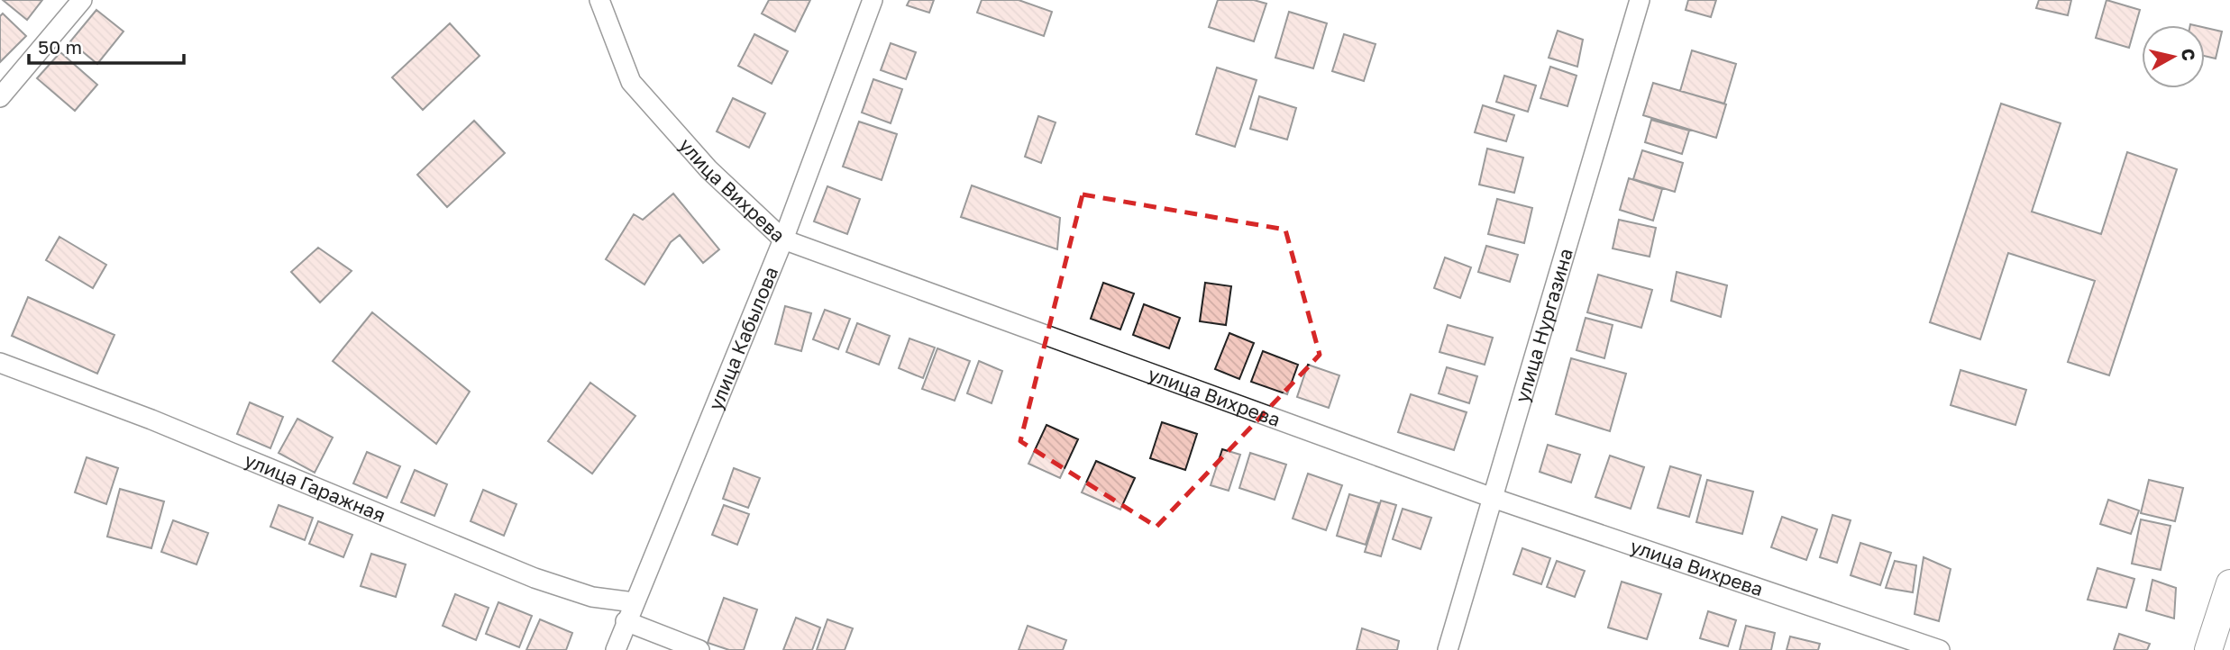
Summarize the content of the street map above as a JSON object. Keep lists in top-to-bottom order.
{
  "streets": {
    "street": [
      "улица Вихрева",
      "улица Нургазина",
      "улица Кабылова",
      "улица Гаражная"
    ]
  },
  "crossings": [
    ["улица Вихрева", "улица Нургазина"],
    ["улица Вихрева", "улица Кабылова"],
    ["улица Кабылова", "улица Гаражная"]
  ],
  "scale_bar": "50 m",
  "north": "right"
}
